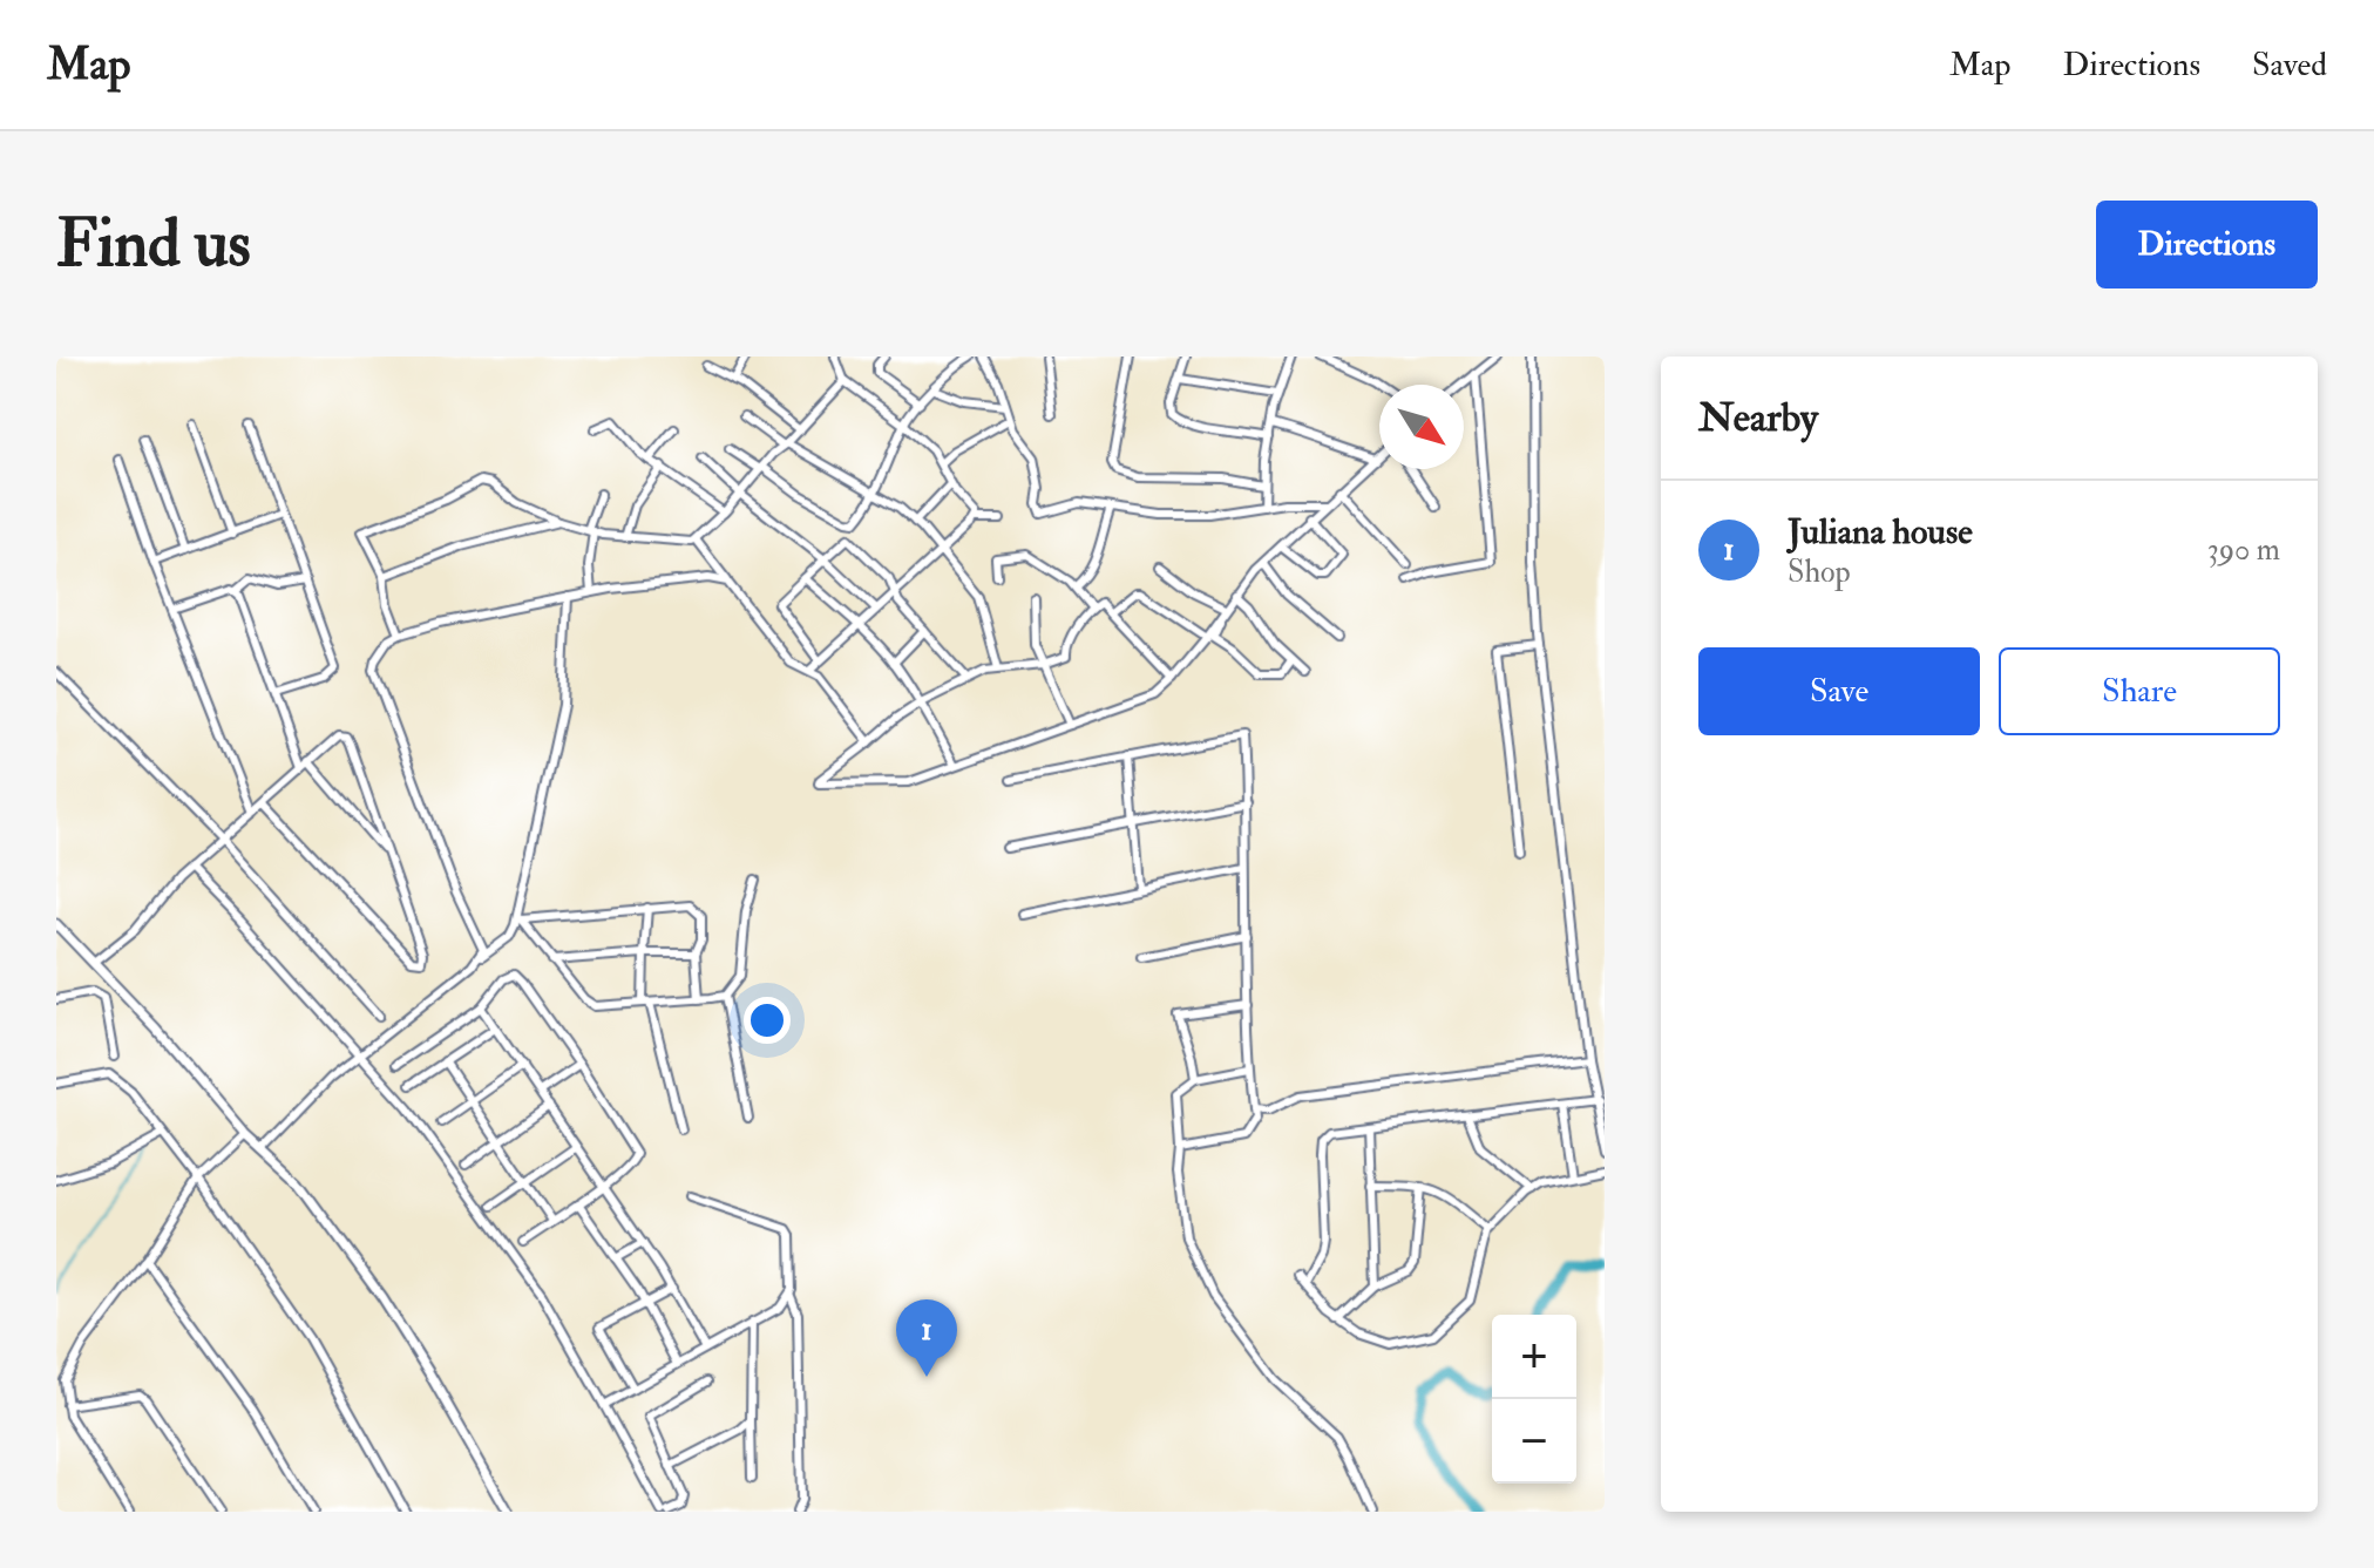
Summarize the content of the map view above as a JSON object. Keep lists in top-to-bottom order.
{
  "north": "bottom right",
  "page": {
    "header": "Map",
    "nav": ["Map", "Directions", "Saved"],
    "buttons": [
      "Directions",
      ["Save", "Share"]
    ],
    "title": "Find us",
    "heading": "Nearby",
    "list": [
      {
        "mark": "1",
        "name": "Juliana house",
        "note": "Shop",
        "value": "390 m"
      }
    ],
    "pins": "1",
    "map_buttons": ["+", "−"]
  }
}
